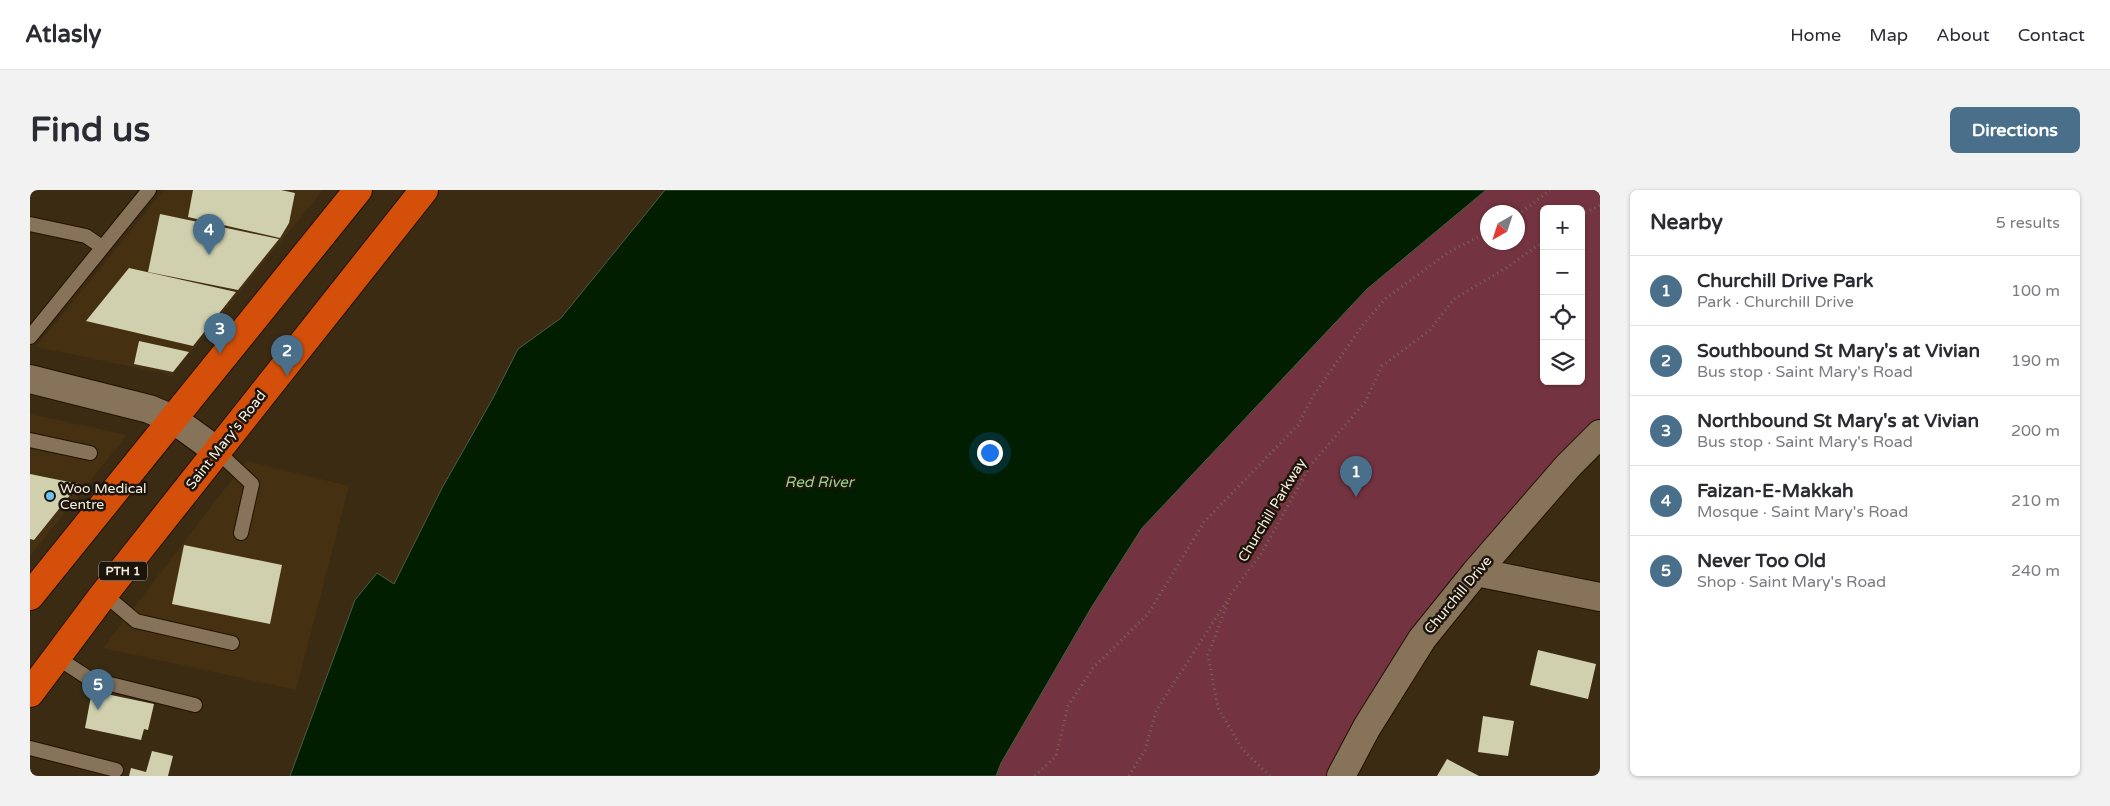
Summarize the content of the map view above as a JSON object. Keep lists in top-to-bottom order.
{
  "streets": {
    "highway": ["Saint Mary's Road", "PTH 1"],
    "street": ["Churchill Drive"],
    "path": ["Churchill Parkway"]
  },
  "water": ["Red River"],
  "places": ["Woo Medical Centre"],
  "north": "bottom left",
  "page": {
    "header": "Atlasly",
    "nav": [
      "Home",
      "Map",
      "About",
      "Contact"
    ],
    "buttons": "Directions",
    "title": "Find us",
    "heading": ["Nearby", "5 results"],
    "map_buttons": ["+", "−"],
    "pins": [
      "4",
      "3",
      "2",
      "1",
      "5"
    ],
    "list": [
      {
        "mark": "1",
        "name": "Churchill Drive Park",
        "note": "Park · Churchill Drive",
        "value": "100 m"
      },
      {
        "mark": "2",
        "name": "Southbound St Mary's at Vivian",
        "note": "Bus stop · Saint Mary's Road",
        "value": "190 m"
      },
      {
        "mark": "3",
        "name": "Northbound St Mary's at Vivian",
        "note": "Bus stop · Saint Mary's Road",
        "value": "200 m"
      },
      {
        "mark": "4",
        "name": "Faizan-E-Makkah",
        "note": "Mosque · Saint Mary's Road",
        "value": "210 m"
      },
      {
        "mark": "5",
        "name": "Never Too Old",
        "note": "Shop · Saint Mary's Road",
        "value": "240 m"
      }
    ]
  }
}
